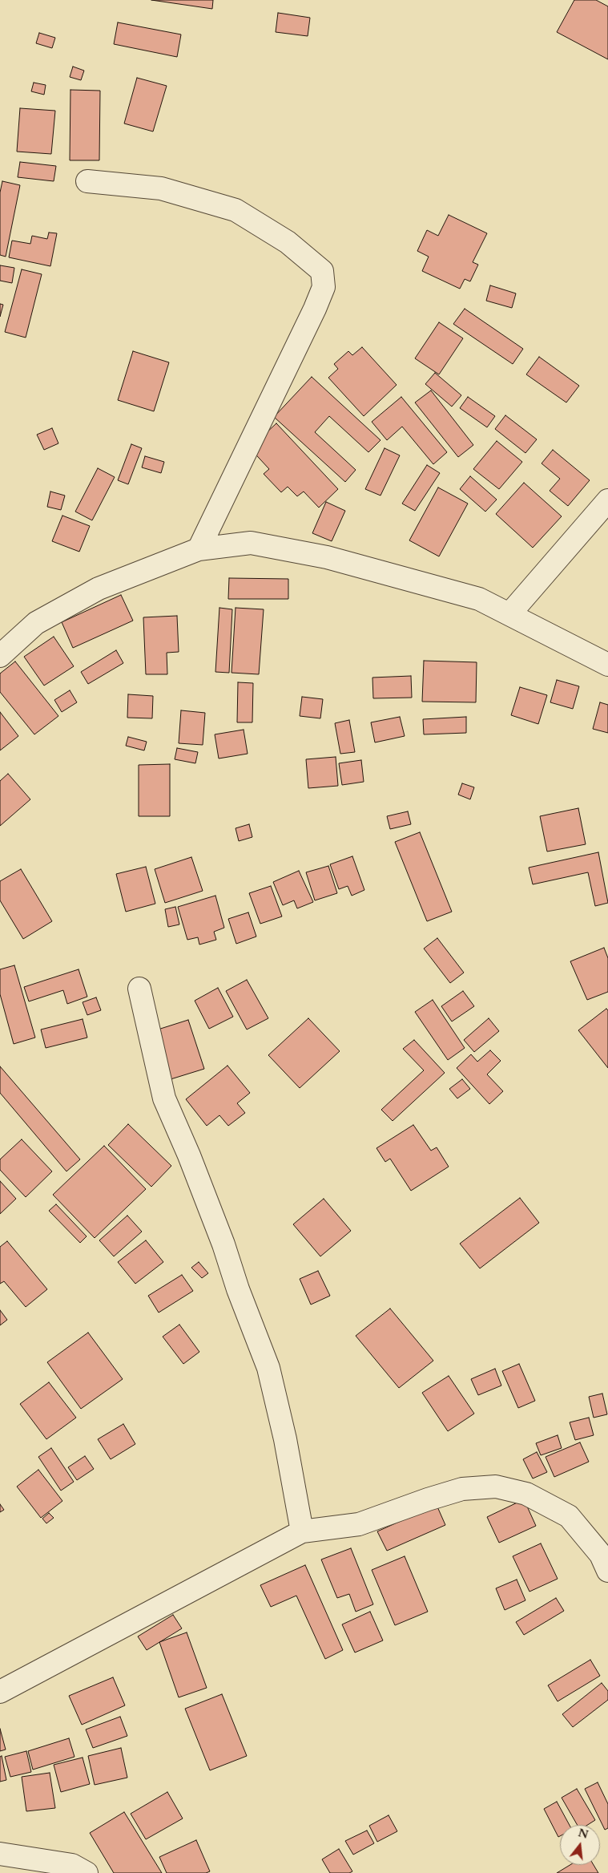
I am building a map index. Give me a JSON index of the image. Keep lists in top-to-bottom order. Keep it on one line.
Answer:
{"north":"top"}
